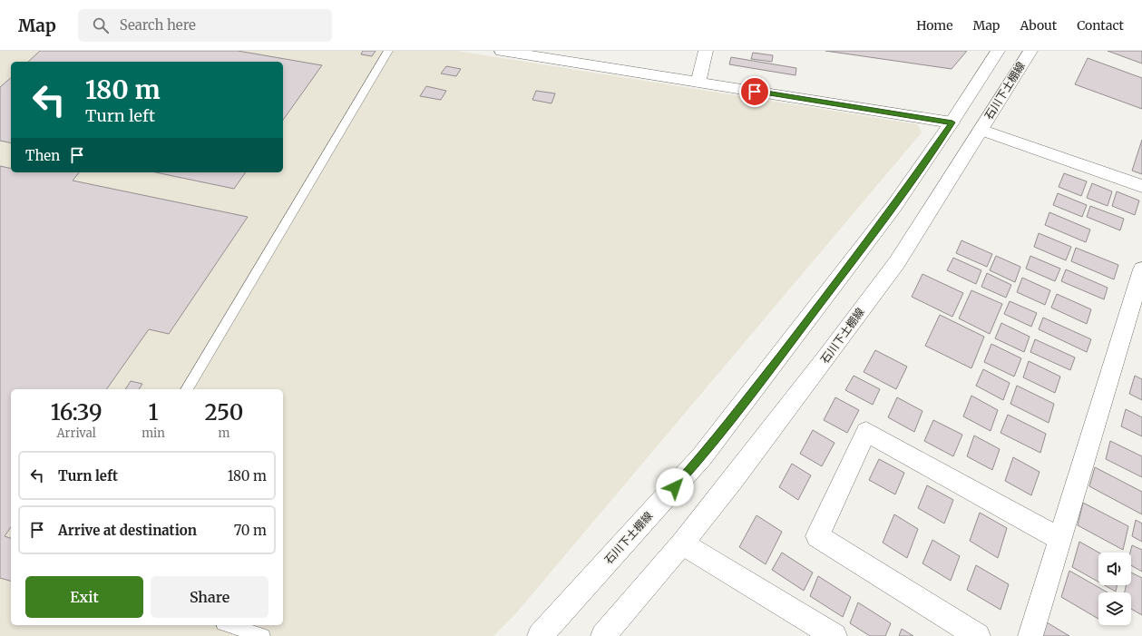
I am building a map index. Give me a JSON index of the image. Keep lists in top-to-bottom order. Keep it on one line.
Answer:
{"streets":{"street":["石川下土棚線"]},"page":{"header":"Map","search":"Search here","nav":["Home","Map","About","Contact"],"turn":["180 m","Turn left"],"then":"Then","eta":["16:39","Arrival","1","min","250","m"],"list":[{"name":"Turn left","value":"180 m"},{"name":"Arrive at destination","value":"70 m"}],"buttons":["Exit","Share"]}}
